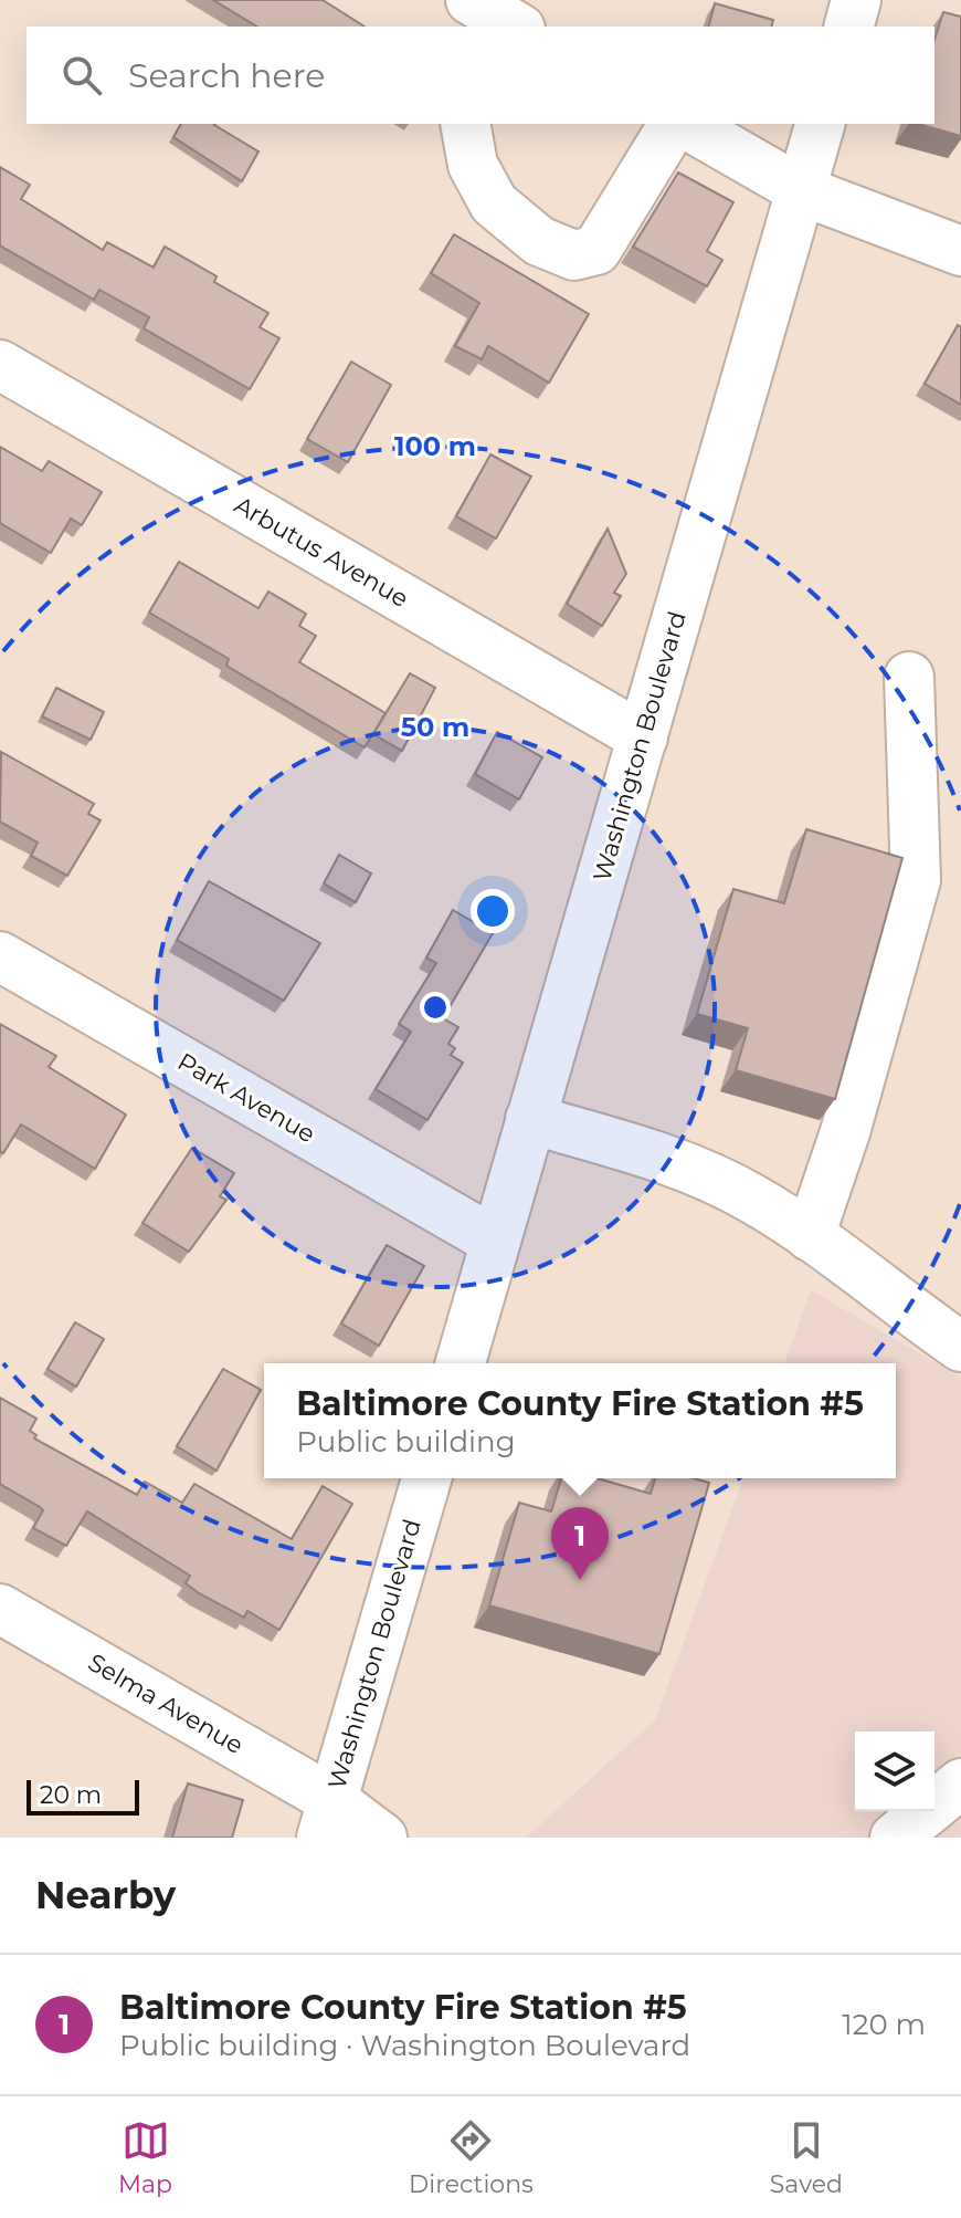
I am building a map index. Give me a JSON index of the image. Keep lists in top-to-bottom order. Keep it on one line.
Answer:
{"streets":{"street":["Arbutus Avenue","Washington Boulevard","Park Avenue","Selma Avenue"]},"crossings":[["Arbutus Avenue","Washington Boulevard"],["Washington Boulevard","Park Avenue"],["Washington Boulevard","Selma Avenue"]],"scale_bar":"20 m","page":{"search":"Search here","popup":["Baltimore County Fire Station #5","Public building"],"pins":"1","scale":"20 m","heading":"Nearby","list":[{"mark":"1","name":"Baltimore County Fire Station #5","note":"Public building · Washington Boulevard","value":"120 m"}],"nav":["Map","Directions","Saved"]},"rings":["100 m","50 m"]}
